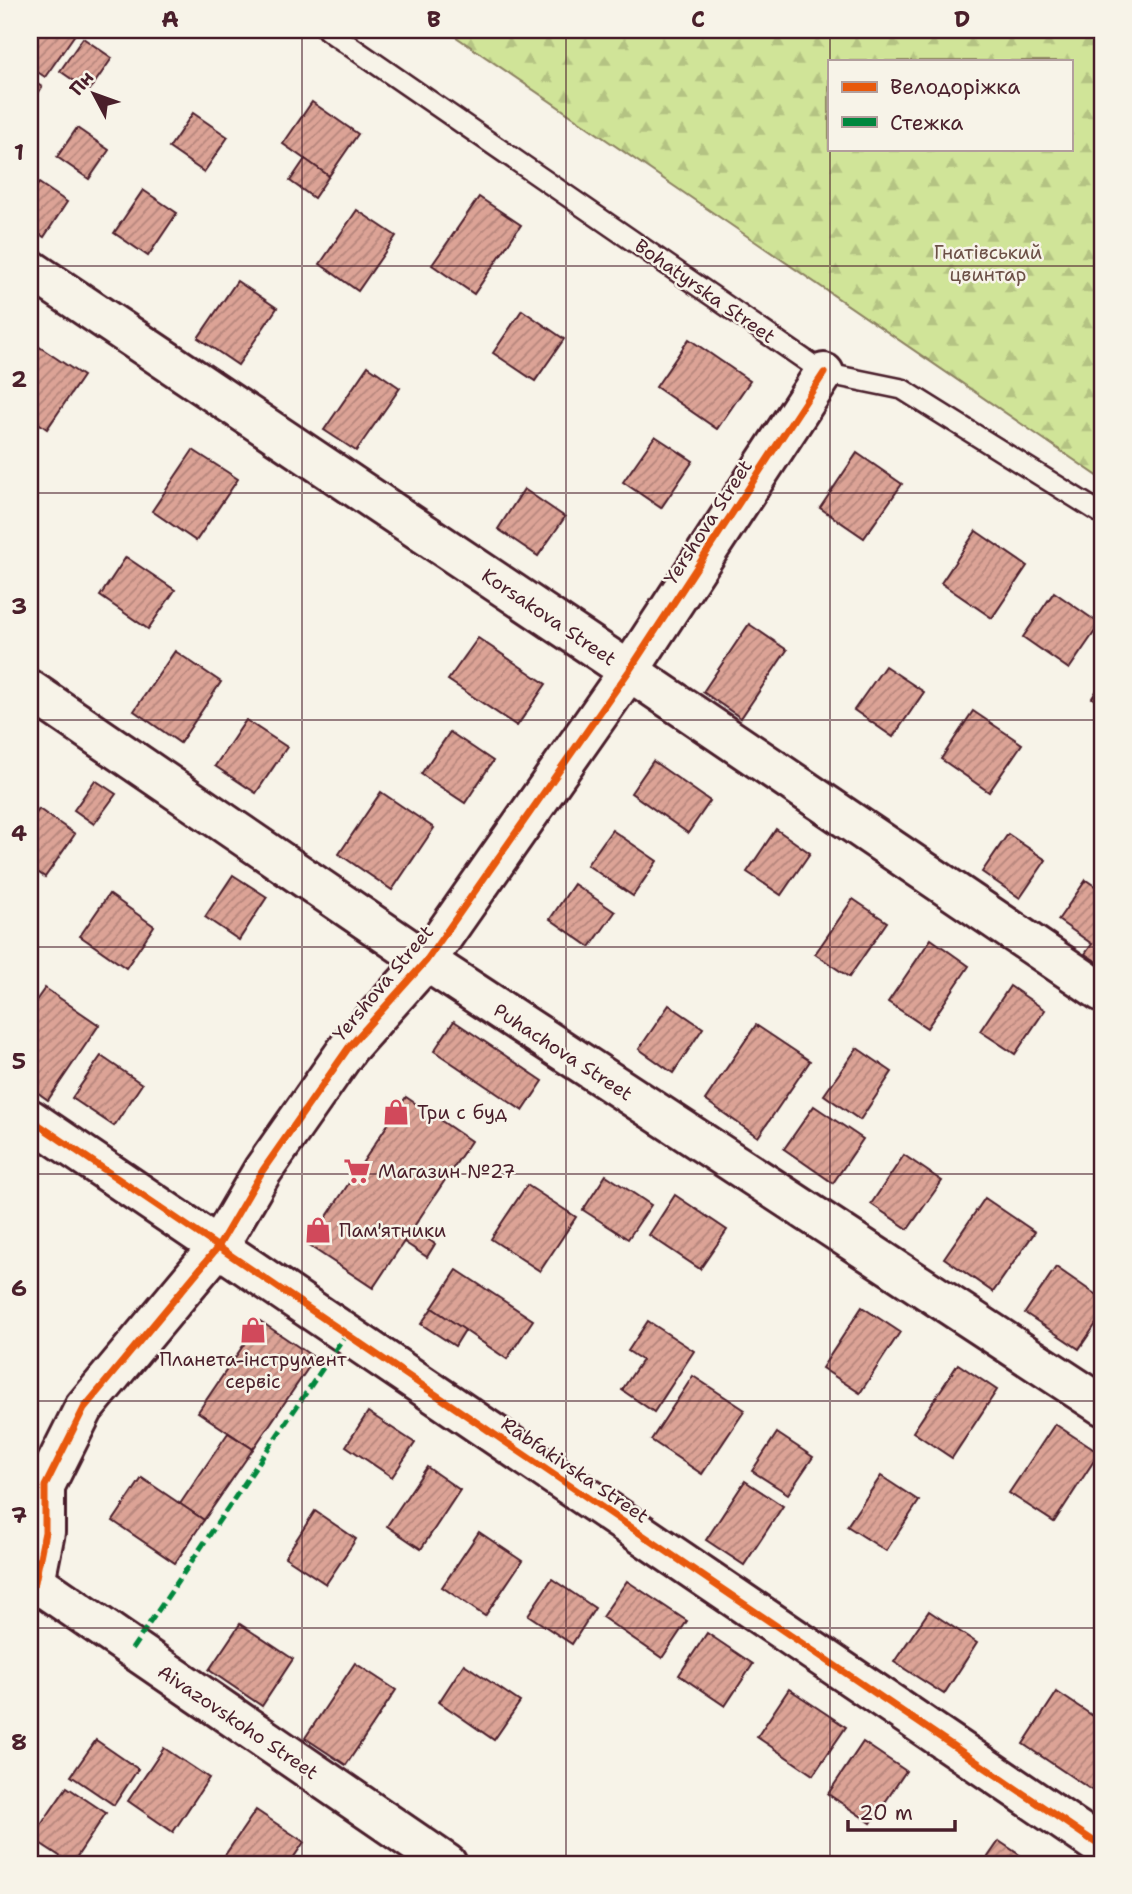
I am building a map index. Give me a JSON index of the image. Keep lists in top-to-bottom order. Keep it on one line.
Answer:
{"streets":{"street":["Yershova Street","Korsakova Street","Puhachova Street","Rabfakivska Street","Aivazovskoho Street"],"lane":["Bohatyrska Street"]},"crossings":[["Bohatyrska Street","Yershova Street"],["Yershova Street","Korsakova Street"],["Yershova Street","Puhachova Street"],["Yershova Street","Rabfakivska Street"],["Yershova Street","Aivazovskoho Street"]],"parks":["Гнатівський цвинтар"],"places":{"shop":["Три с буд","Пам'ятники","Планета-інструмент сервіс"],"supermarket":["Магазин №27"]},"legend":["Велодоріжка","Стежка"],"scale_bar":"20 m","north":"top left","grid":{"columns":["A","B","C","D"],"rows":["1","2","3","4","5","6","7","8"]}}
